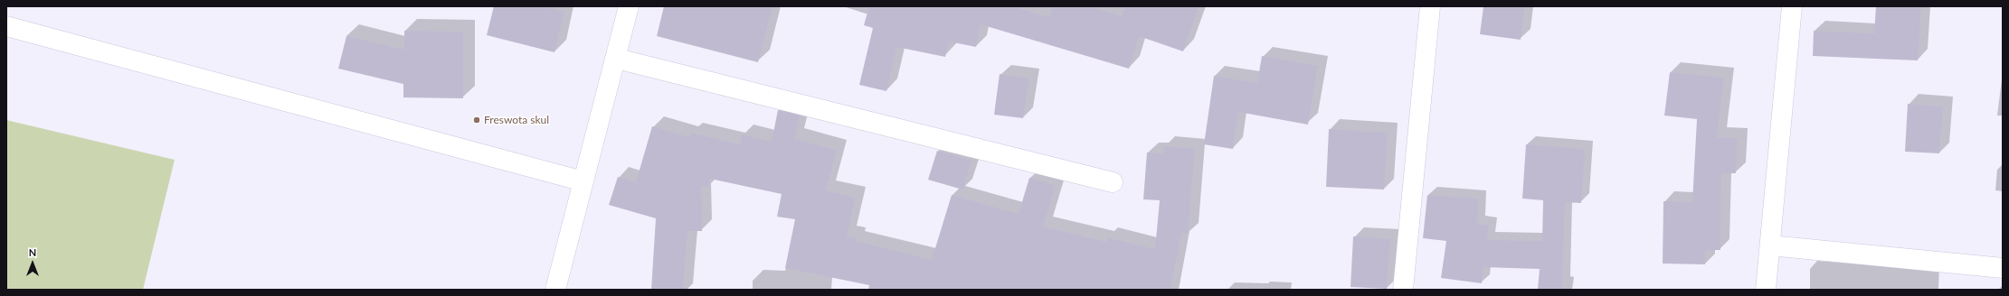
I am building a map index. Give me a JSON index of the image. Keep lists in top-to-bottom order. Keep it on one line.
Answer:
{"places":["Freswota skul"],"north":"top"}
